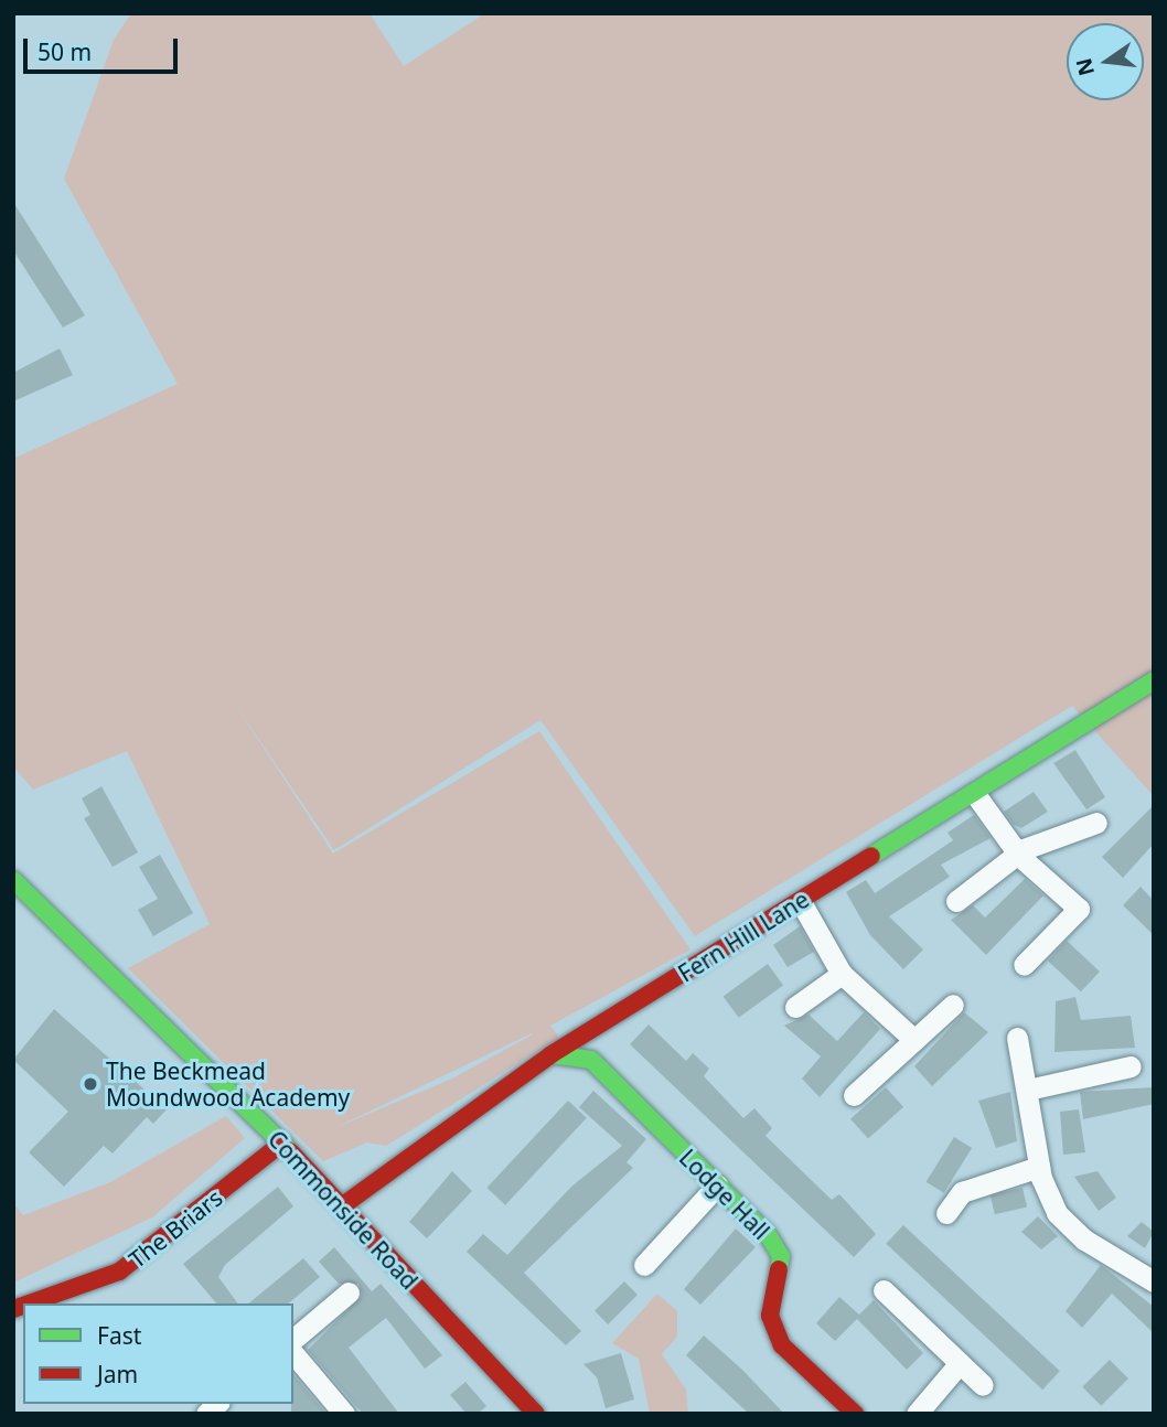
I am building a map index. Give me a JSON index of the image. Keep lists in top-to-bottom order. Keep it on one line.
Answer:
{"streets":{"street":["Fern Hill Lane","Lodge Hall","Commonside Road","The Briars"]},"crossings":[["Fern Hill Lane","Lodge Hall"],["Fern Hill Lane","Commonside Road"],["Commonside Road","The Briars"]],"places":["The Beckmead Moundwood Academy"],"legend":["Fast","Jam"],"scale_bar":"50 m","north":"left"}
